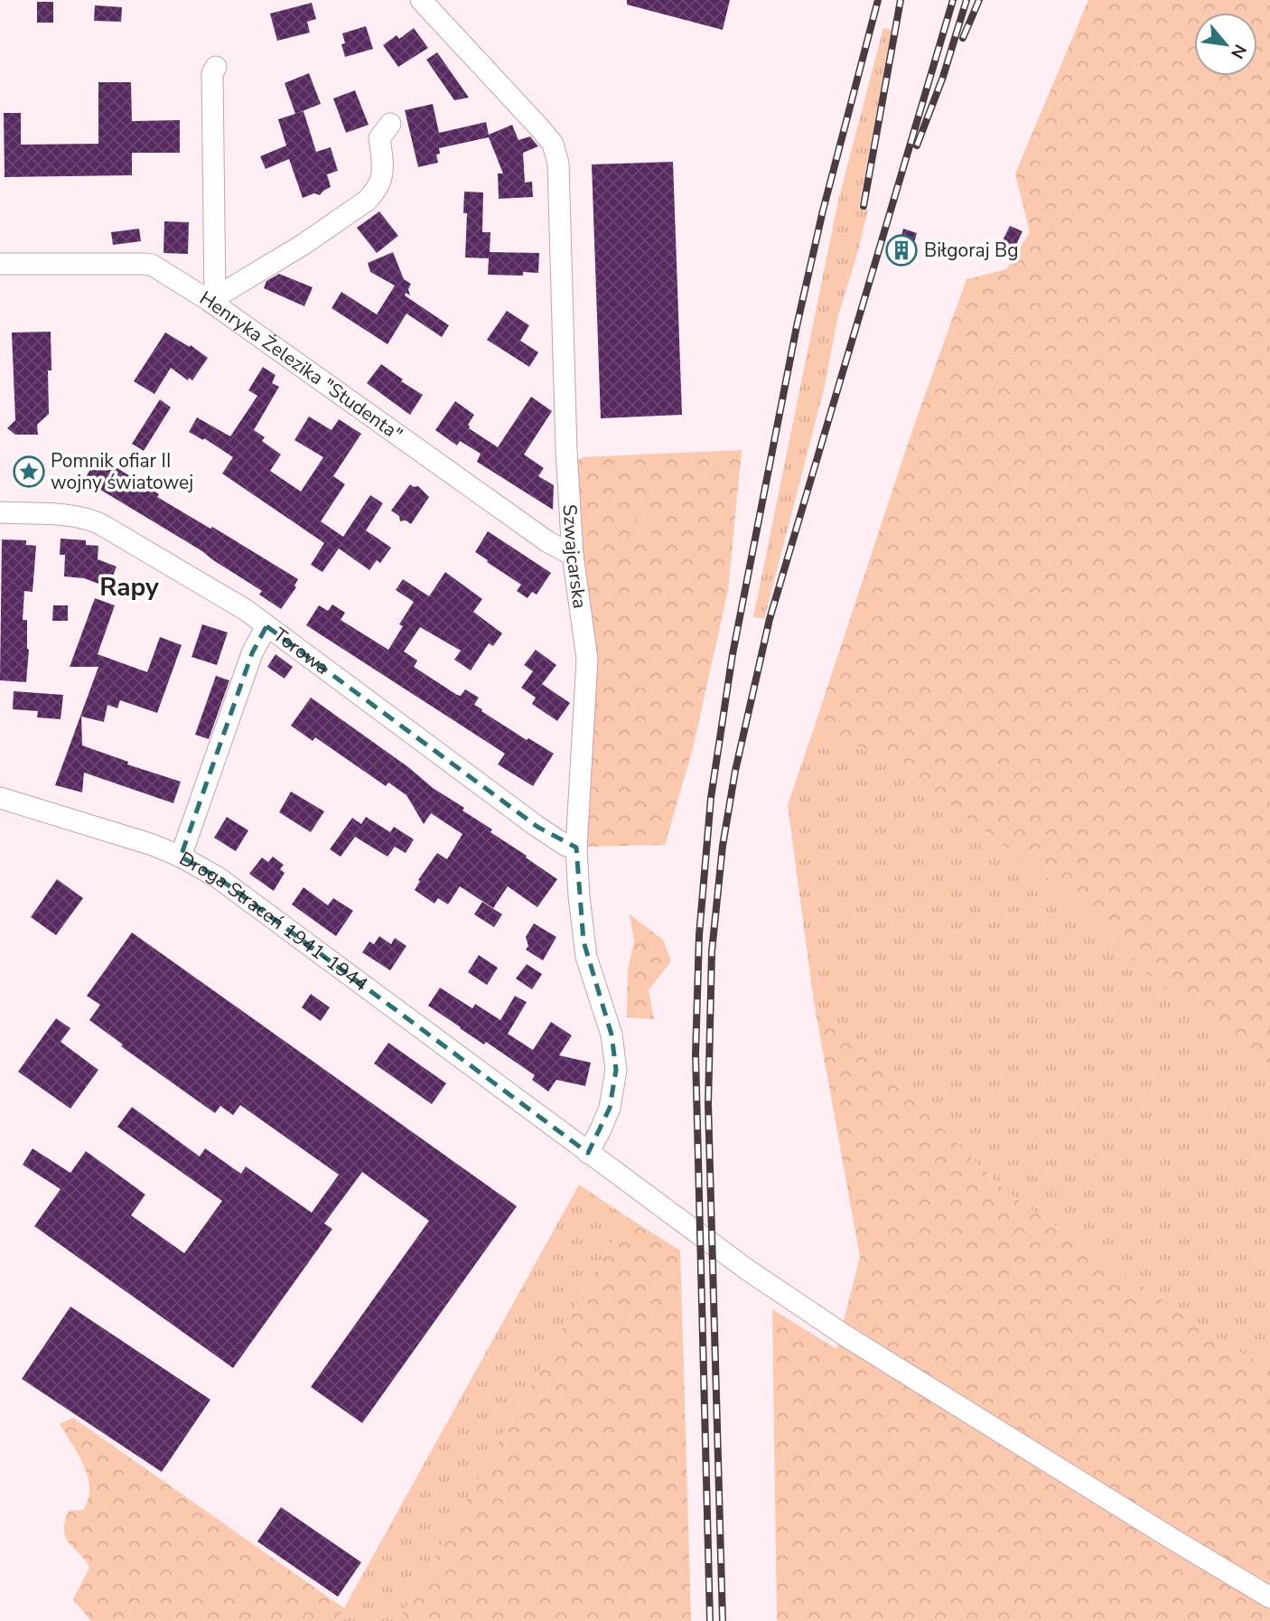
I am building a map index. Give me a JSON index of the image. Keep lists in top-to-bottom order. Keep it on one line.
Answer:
{"streets":{"street":["Henryka Żelezika \"Studenta\"","Szwajcarska","Torowa","Droga Straceń 1941-1944"]},"crossings":[["Henryka Żelezika \"Studenta\"","Szwajcarska"],["Szwajcarska","Torowa"],["Szwajcarska","Droga Straceń 1941-1944"]],"districts":["Rapy"],"places":{"building":["Biłgoraj Bg"],"place":["Pomnik ofiar II wojny światowej"]},"north":"bottom right"}
